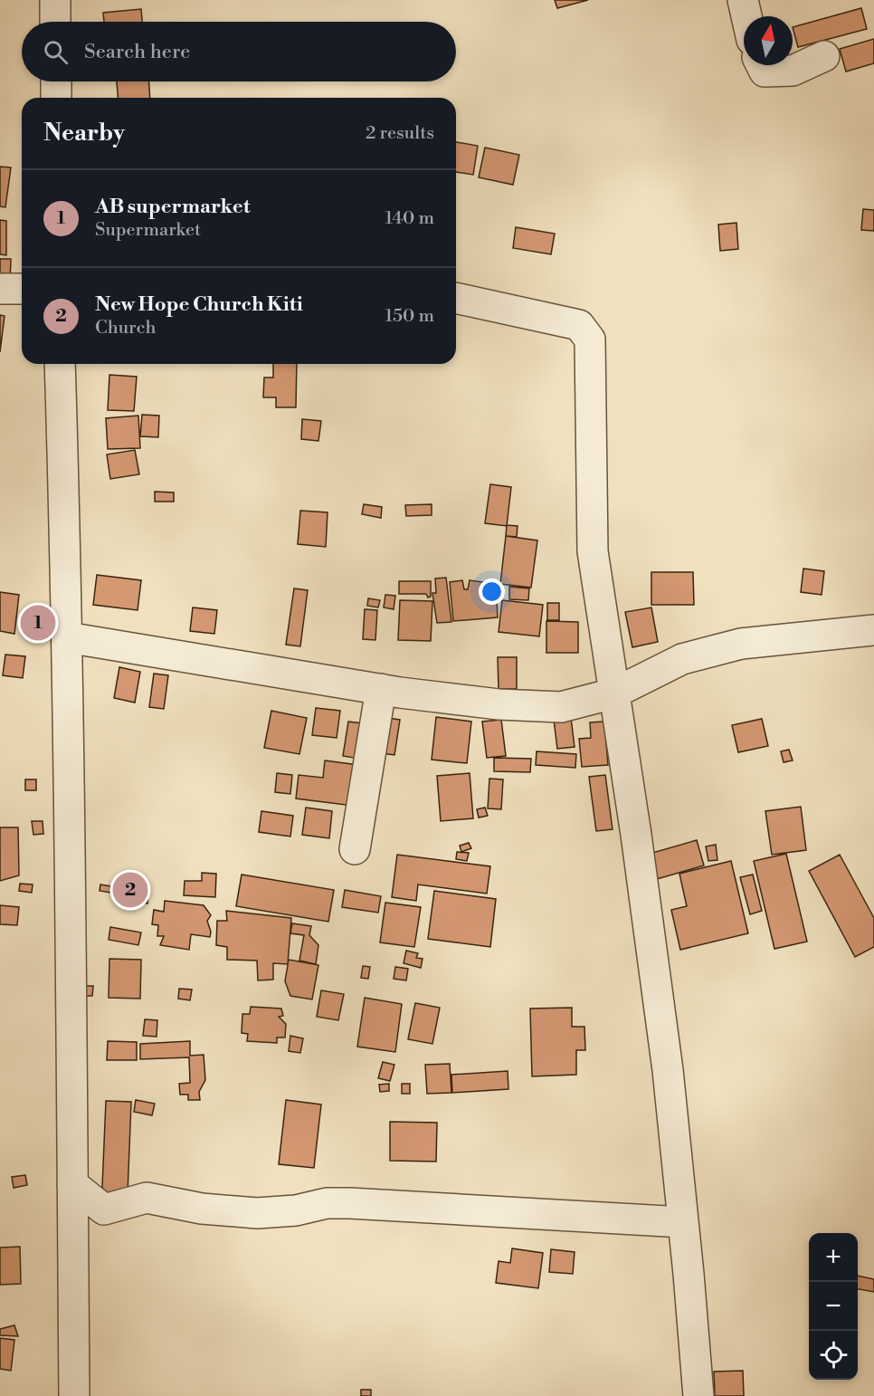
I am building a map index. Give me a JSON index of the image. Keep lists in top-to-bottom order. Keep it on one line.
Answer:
{"north":"top","page":{"search":"Search here","heading":["Nearby","2 results"],"list":[{"mark":"1","name":"AB supermarket","note":"Supermarket","value":"140 m"},{"mark":"2","name":"New Hope Church Kiti","note":"Church","value":"150 m"}],"pins":["1","2"],"map_buttons":["+","−"]}}
